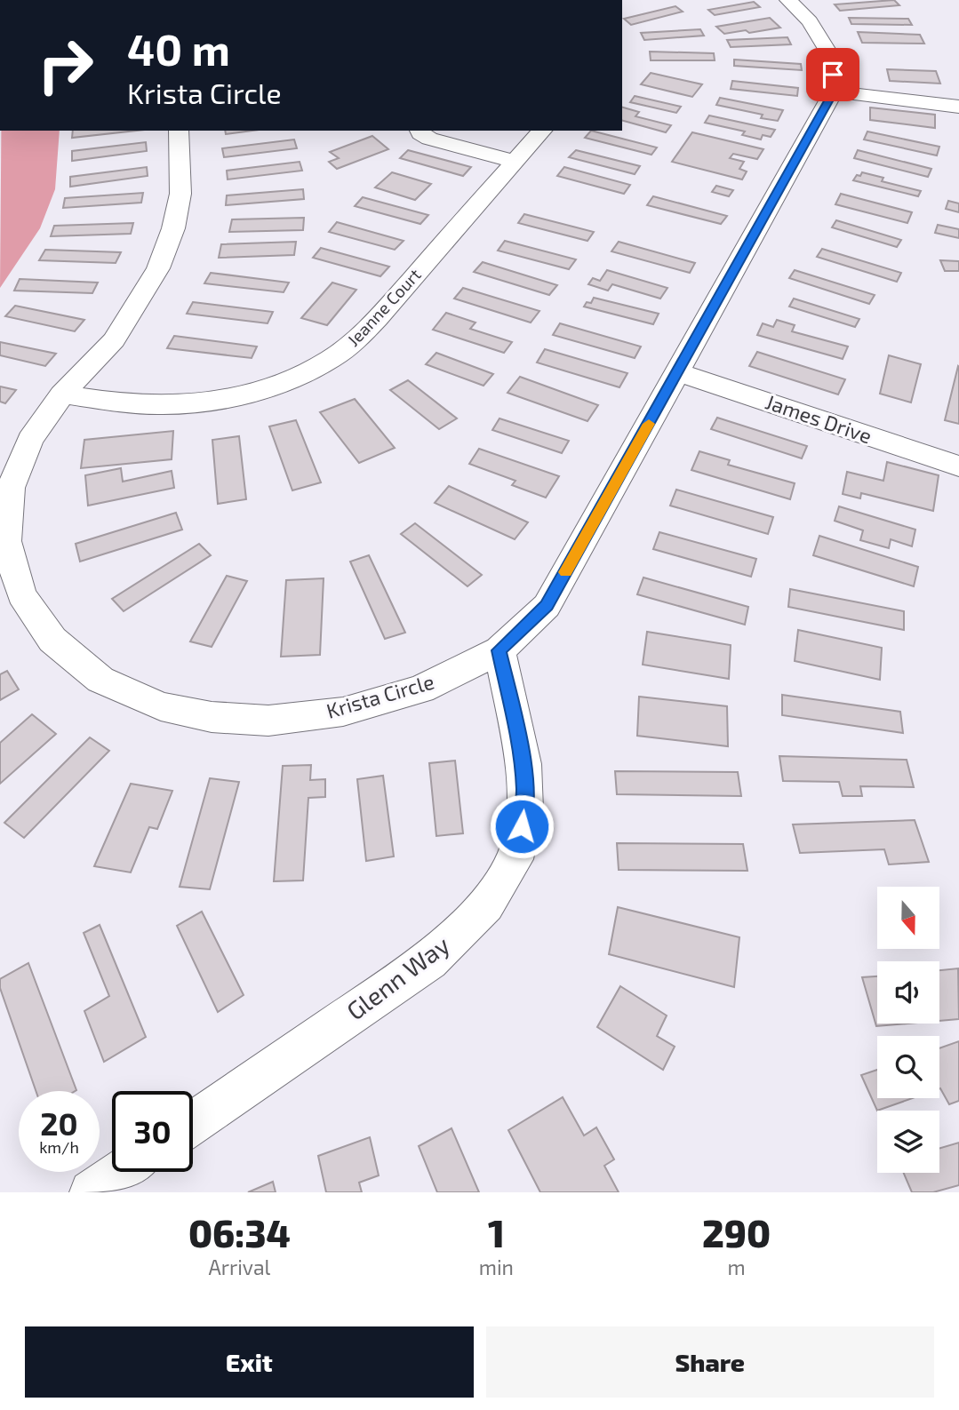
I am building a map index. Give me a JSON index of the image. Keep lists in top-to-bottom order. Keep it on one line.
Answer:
{"streets":{"street":["Jeanne Court","James Drive","Krista Circle","Glenn Way"]},"crossings":[["Jeanne Court","Krista Circle"],["James Drive","Krista Circle"],["Krista Circle","Glenn Way"]],"north":"bottom","page":{"turn":["40 m","Krista Circle"],"speed":"20 km/h","limit":"30","eta":["06:34","Arrival","1","min","290","m"],"buttons":["Exit","Share"]}}
